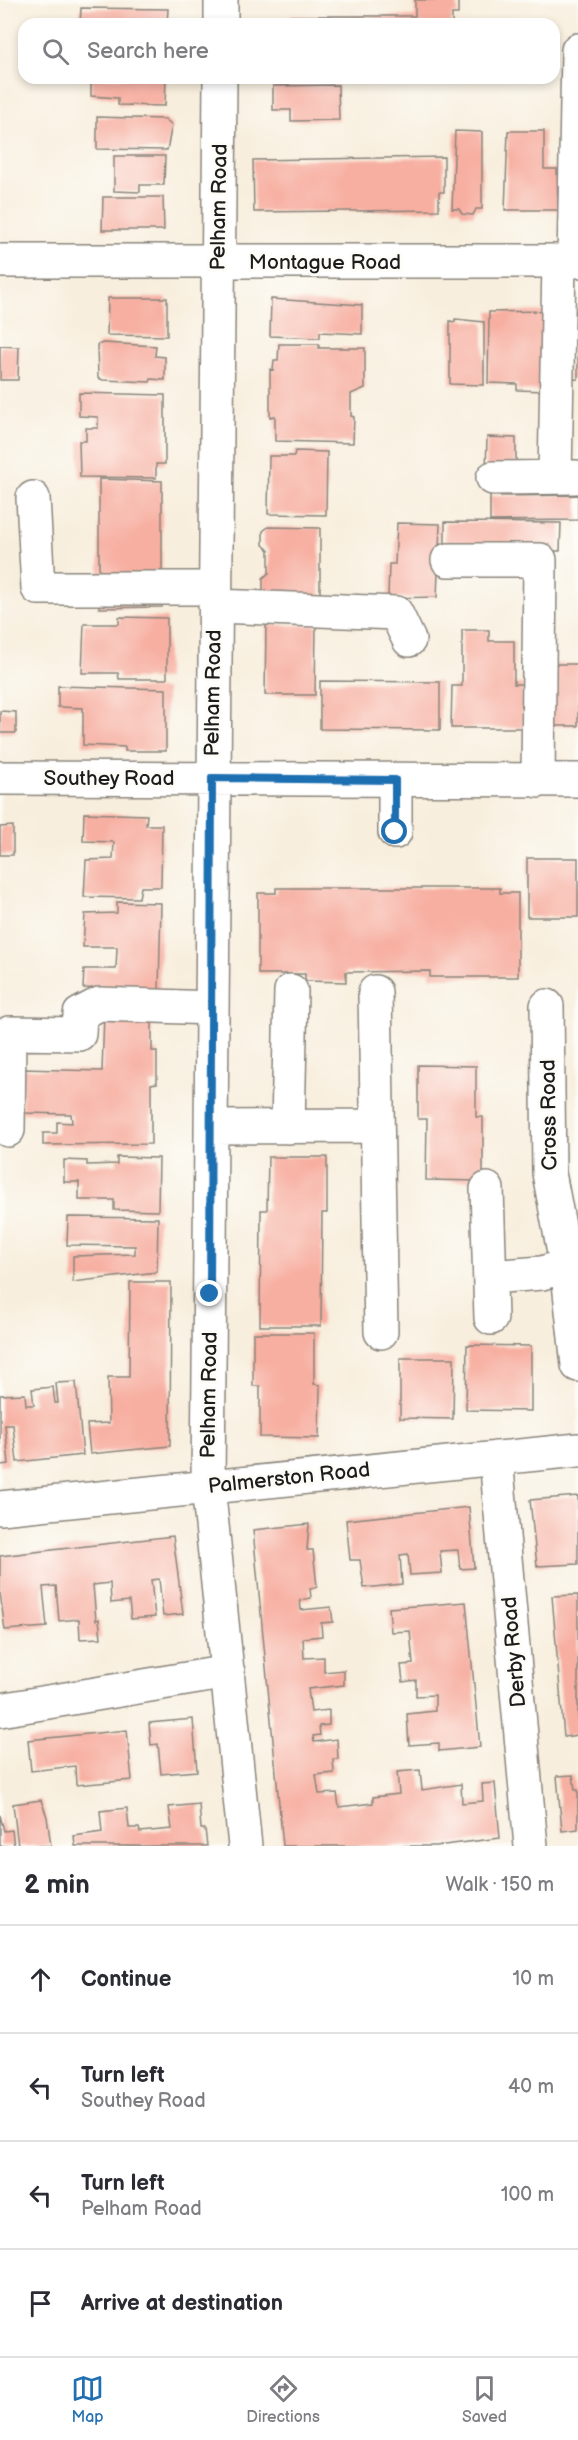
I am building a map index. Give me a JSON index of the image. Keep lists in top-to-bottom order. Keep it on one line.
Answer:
{"streets":{"street":["Pelham Road","Montague Road","Southey Road","Cross Road","Palmerston Road","Derby Road"]},"crossings":[["Pelham Road","Montague Road"],["Pelham Road","Southey Road"],["Pelham Road","Palmerston Road"],["Palmerston Road","Derby Road"]],"page":{"search":"Search here","heading":["2 min","Walk · 150 m"],"list":[["Continue","10 m"],["Turn left","Southey Road","40 m"],["Turn left","Pelham Road","100 m"],"Arrive at destination"],"nav":["Map","Directions","Saved"]}}
